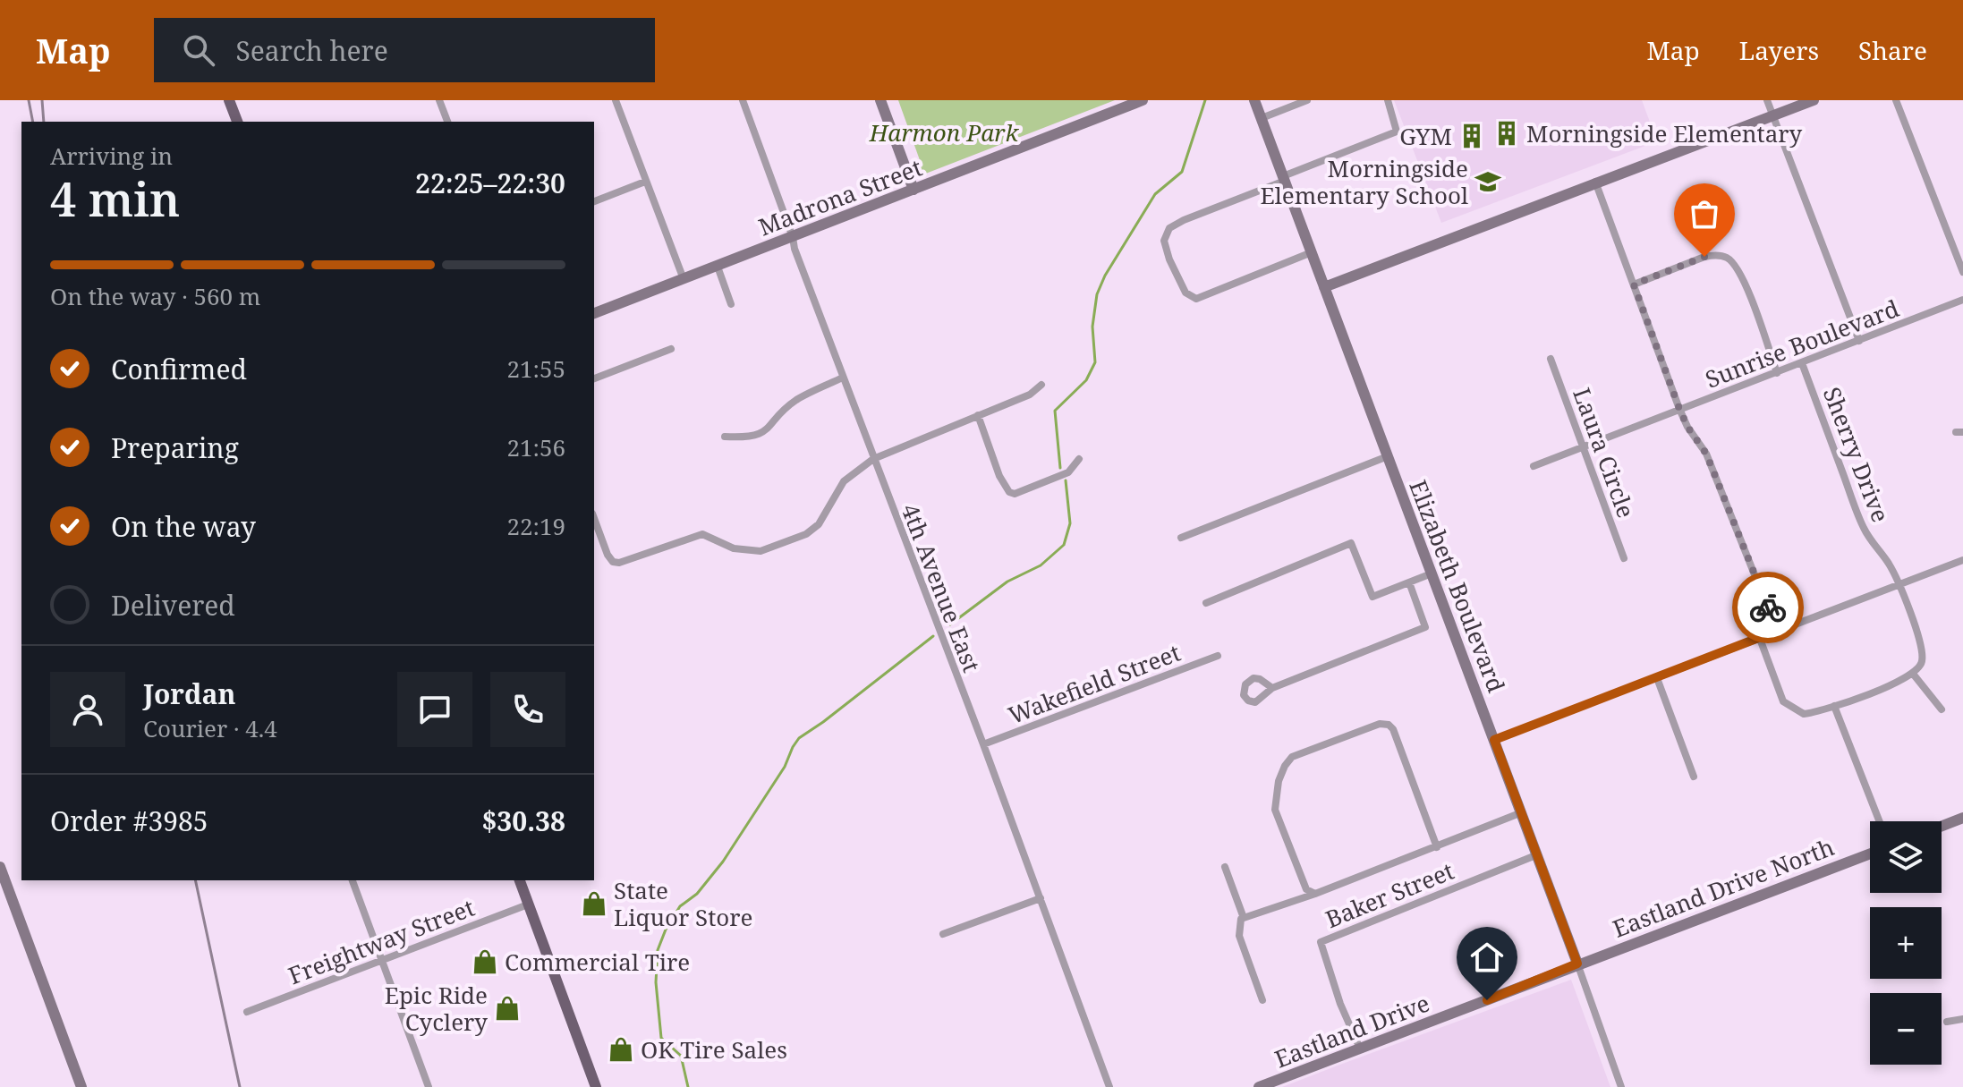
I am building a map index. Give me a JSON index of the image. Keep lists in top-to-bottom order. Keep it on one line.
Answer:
{"streets":{"street":["Madrona Street","Sunrise Boulevard","Laura Circle","Sherry Drive","Elizabeth Boulevard","4th Avenue East","Wakefield Street","Eastland Drive North","Baker Street","Freightway Street","Eastland Drive"]},"crossings":[["Madrona Street","4th Avenue East"],["Sunrise Boulevard","Laura Circle"],["Sunrise Boulevard","Sherry Drive"],["Elizabeth Boulevard","Eastland Drive North"],["Elizabeth Boulevard","Baker Street"],["Elizabeth Boulevard","Eastland Drive"],["4th Avenue East","Wakefield Street"],["Eastland Drive North","Eastland Drive"],["Baker Street","Eastland Drive"]],"parks":["Harmon Park"],"places":{"building":["Morningside Elementary","GYM"],"school or university":["Morningside Elementary School"],"shop":["State Liquor Store","Commercial Tire","Epic Ride Cyclery","OK Tire Sales"]},"page":{"header":"Map","search":"Search here","nav":["Map","Layers","Share"],"heading":["4 min","Arriving in","22:25–22:30"],"panel":["Jordan","Courier · 4.4","Order #3985","$30.38"],"bar":"On the way · 560 m","list":[["Confirmed","21:55"],["Preparing","21:56"],["On the way","22:19"],"Delivered"],"map_buttons":["+","−"]}}
